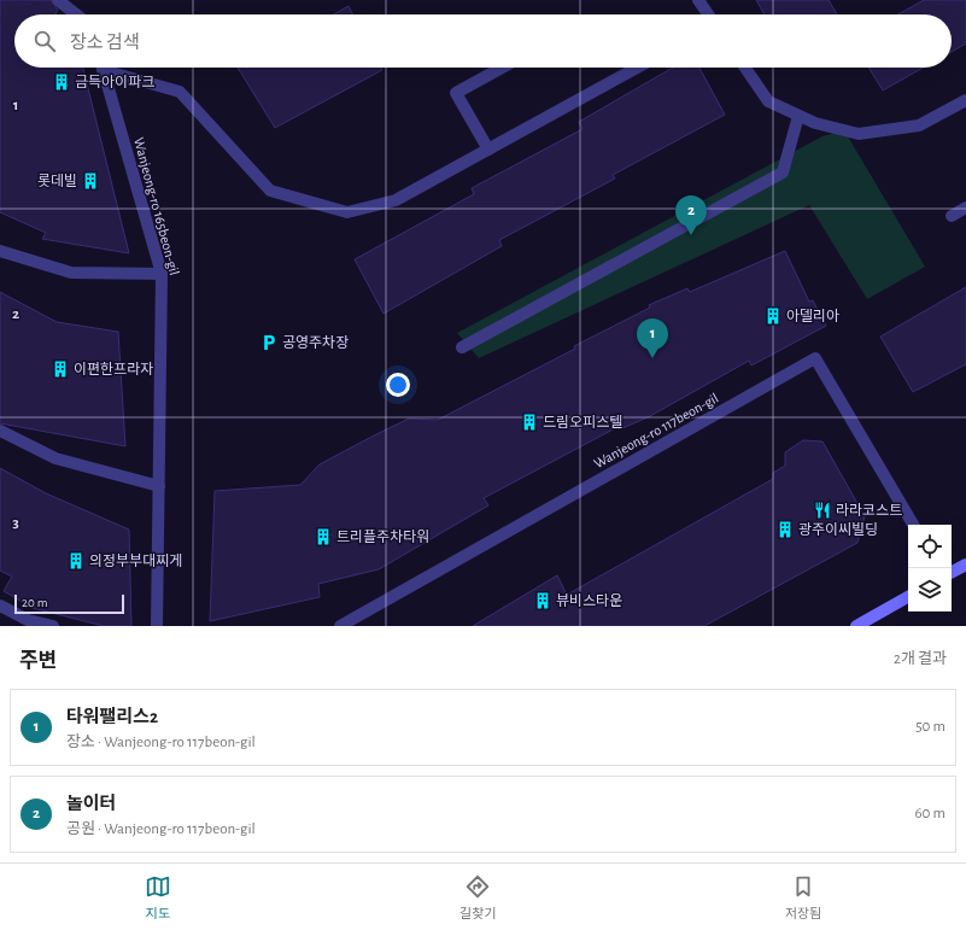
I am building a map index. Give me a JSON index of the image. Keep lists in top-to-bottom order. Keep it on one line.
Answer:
{"streets":{"street":["Wanjeong-ro 165beon-gil","Wanjeong-ro 117beon-gil"]},"places":{"building":["금득아이파크","롯데빌","아델리아","이편한프라자","드림오피스텔","광주이씨빌딩","트리플주차타워","의정부부대찌게","뷰비스타운"],"parking":["공영주차장"],"restaurant":["라라코스트"]},"scale_bar":"20 m","page":{"search":"장소 검색","pins":["2","1"],"scale":"20 m","heading":["주변","2개 결과"],"list":[{"mark":"1","name":"타워팰리스2","note":"장소 · Wanjeong-ro 117beon-gil","value":"50 m"},{"mark":"2","name":"놀이터","note":"공원 · Wanjeong-ro 117beon-gil","value":"60 m"}],"nav":["지도","길찾기","저장됨"]},"grid":{"rows":["1","2","3"]}}
